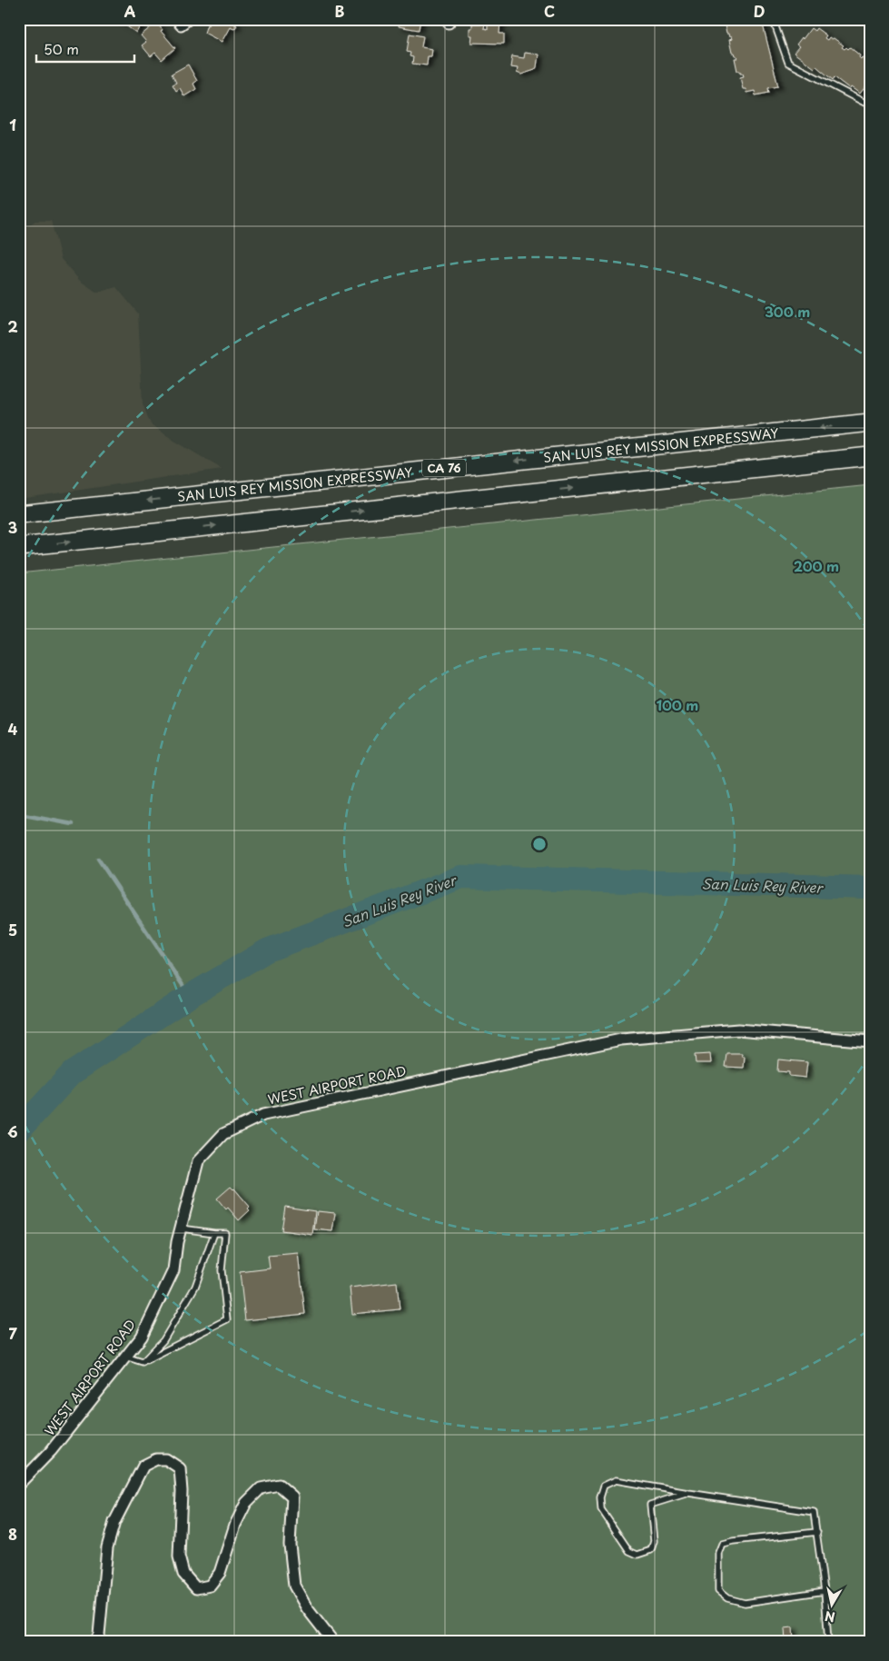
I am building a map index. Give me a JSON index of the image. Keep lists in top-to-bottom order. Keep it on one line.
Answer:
{"streets":{"highway":["SAN LUIS REY MISSION EXPRESSWAY","CA 76"],"street":["WEST AIRPORT ROAD"]},"water":["San Luis Rey River"],"scale_bar":"50 m","north":"bottom","grid":{"columns":["A","B","C","D"],"rows":["1","2","3","4","5","6","7","8"]},"rings":["300 m","200 m","100 m"]}
